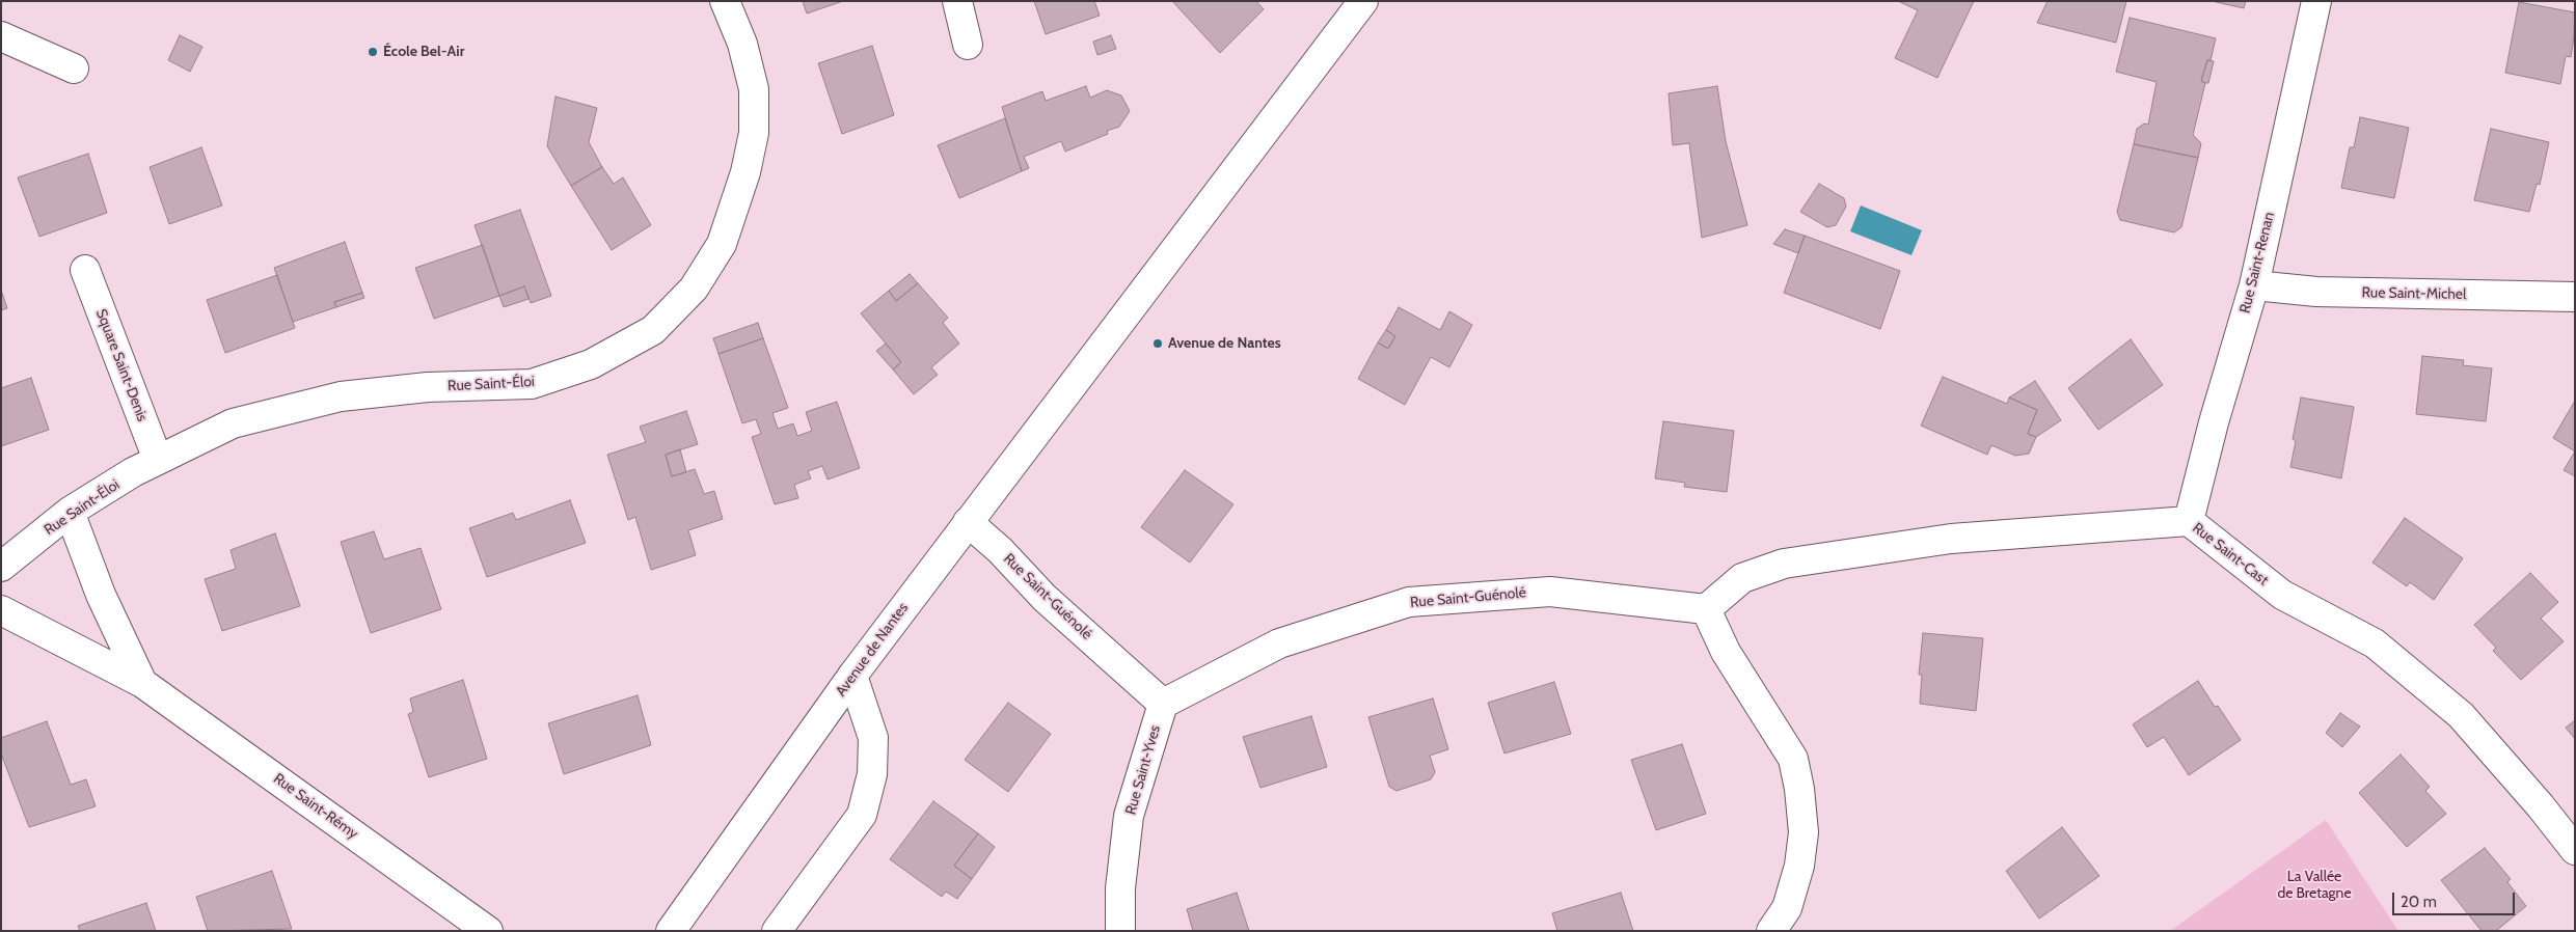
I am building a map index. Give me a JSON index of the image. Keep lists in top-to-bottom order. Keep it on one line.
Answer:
{"streets":{"street":["Rue Saint-Renan","Rue Saint-Michel","Square Saint-Denis","Rue Saint-Éloi","Rue Saint-Cast","Rue Saint-Guénolé","Avenue de Nantes","Rue Saint-Yves","Rue Saint-Rémy"]},"crossings":[["Rue Saint-Renan","Rue Saint-Michel"],["Rue Saint-Renan","Rue Saint-Cast"],["Square Saint-Denis","Rue Saint-Éloi"],["Rue Saint-Éloi","Rue Saint-Rémy"],["Rue Saint-Cast","Rue Saint-Guénolé"],["Rue Saint-Guénolé","Avenue de Nantes"],["Rue Saint-Guénolé","Rue Saint-Yves"]],"parks":["La Vallée de Bretagne"],"places":["École Bel-Air","Avenue de Nantes"],"scale_bar":"20 m"}
